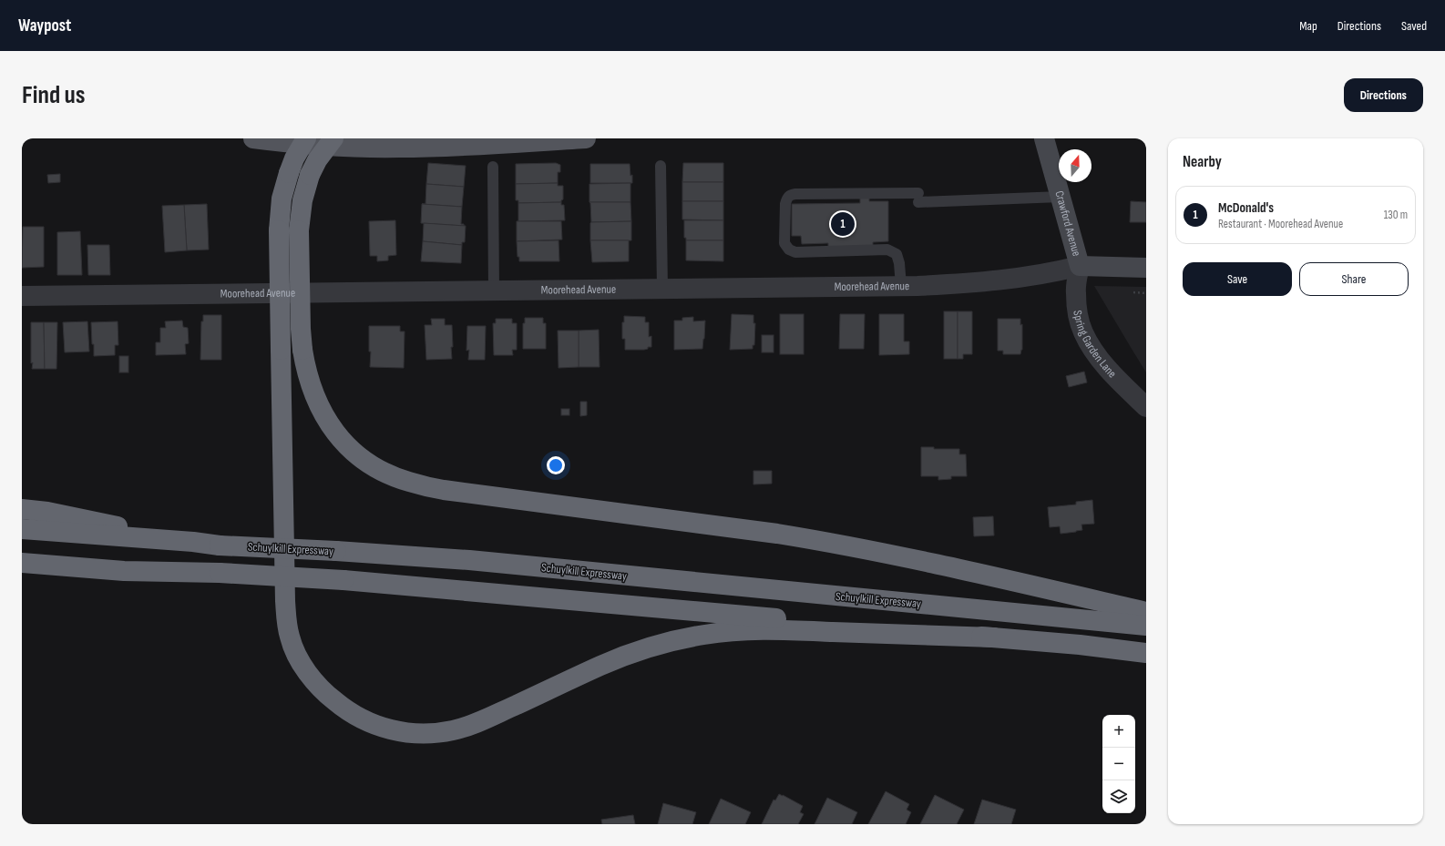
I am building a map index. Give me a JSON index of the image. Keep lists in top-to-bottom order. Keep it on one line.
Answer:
{"streets":{"highway":["Schuylkill Expressway"],"main road":["Crawford Avenue"],"street":["Moorehead Avenue","Spring Garden Lane"]},"crossings":[["Crawford Avenue","Moorehead Avenue"],["Crawford Avenue","Spring Garden Lane"],["Moorehead Avenue","Spring Garden Lane"]],"north":"top","page":{"header":"Waypost","nav":["Map","Directions","Saved"],"buttons":["Directions",["Save","Share"]],"title":"Find us","heading":"Nearby","list":[{"mark":"1","name":"McDonald's","note":"Restaurant · Moorehead Avenue","value":"130 m"}],"pins":"1","map_buttons":["+","−"]}}
